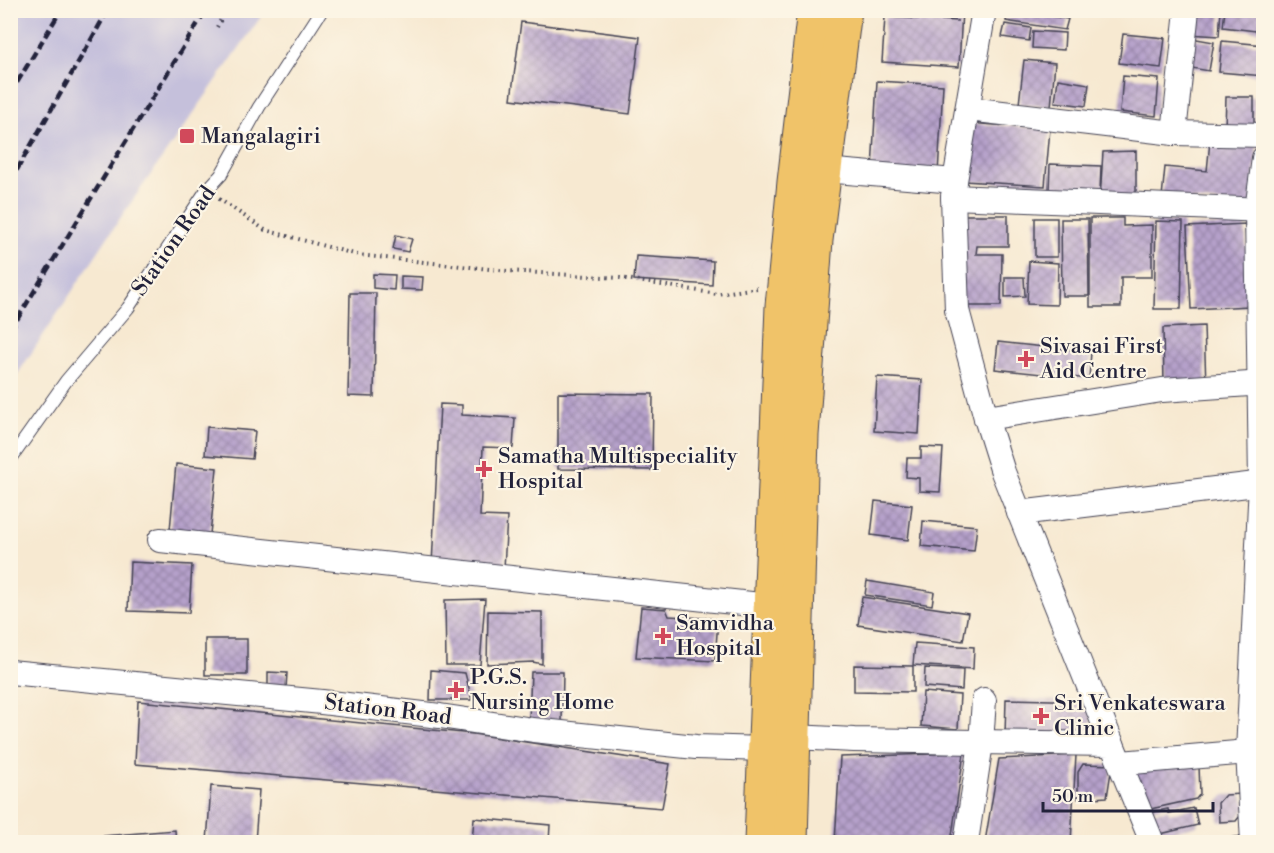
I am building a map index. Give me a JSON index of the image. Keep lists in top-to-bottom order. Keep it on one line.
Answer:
{"streets":{"street":["Station Road"]},"places":{"transit":["Mangalagiri"],"health":["Sivasai First Aid Centre","Samatha Multispeciality Hospital","Samvidha Hospital","P.G.S. Nursing Home","Sri Venkateswara Clinic"]},"scale_bar":"50 m"}
